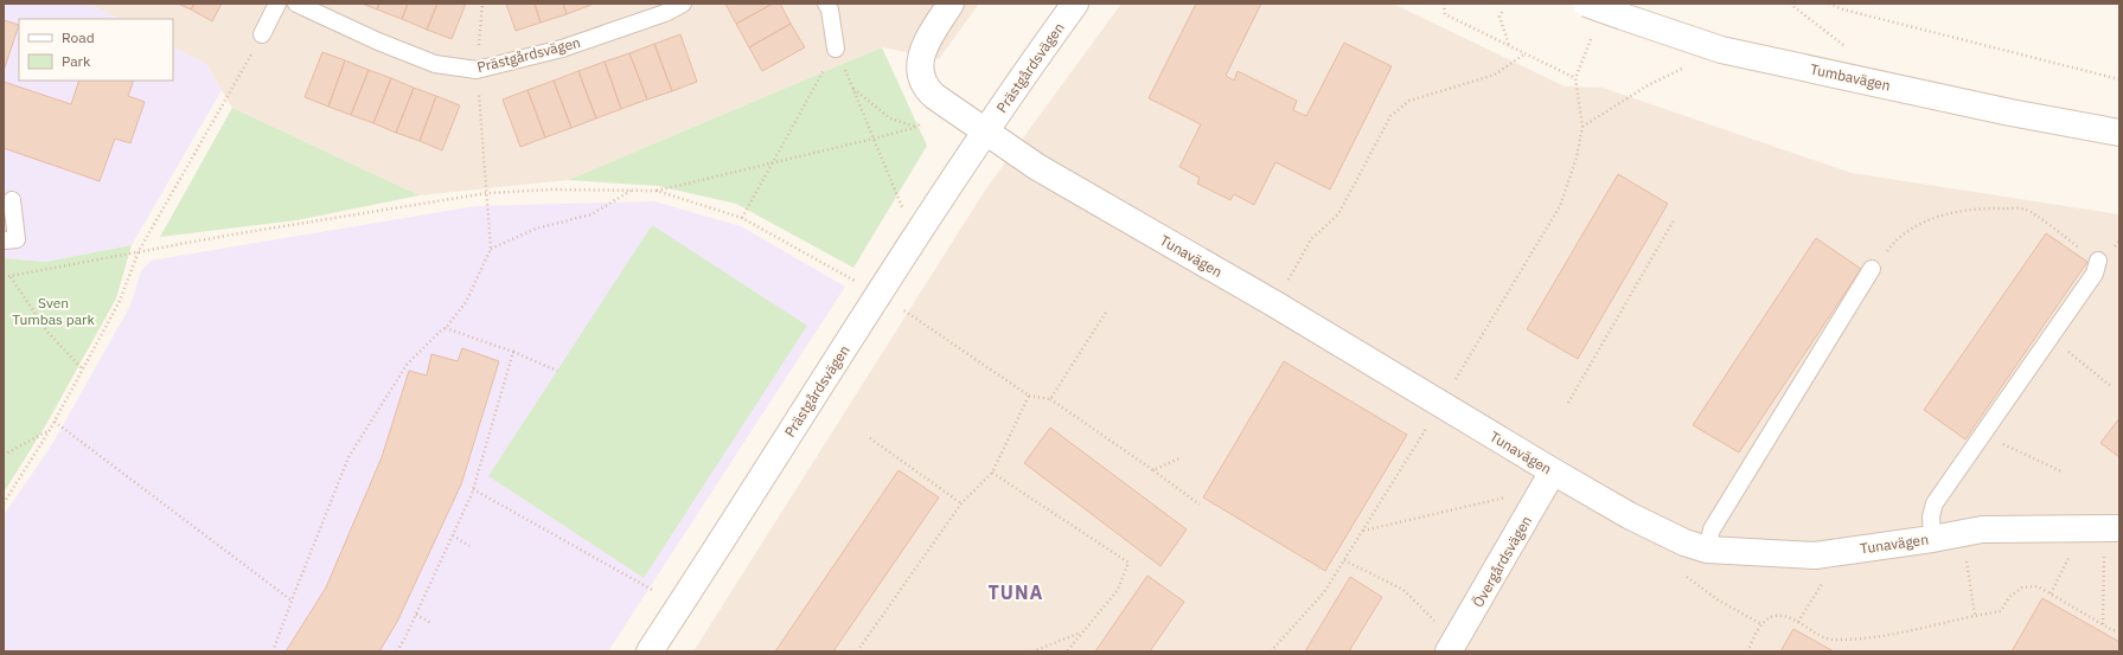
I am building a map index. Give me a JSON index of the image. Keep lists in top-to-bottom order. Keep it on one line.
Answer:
{"streets":{"street":["Prästgårdsvägen","Tumbavägen","Tunavägen","Övergårdsvägen"]},"crossings":[["Prästgårdsvägen","Tunavägen"],["Tunavägen","Övergårdsvägen"]],"districts":["TUNA"],"parks":["Sven Tumbas park"],"legend":["Road","Park"]}
